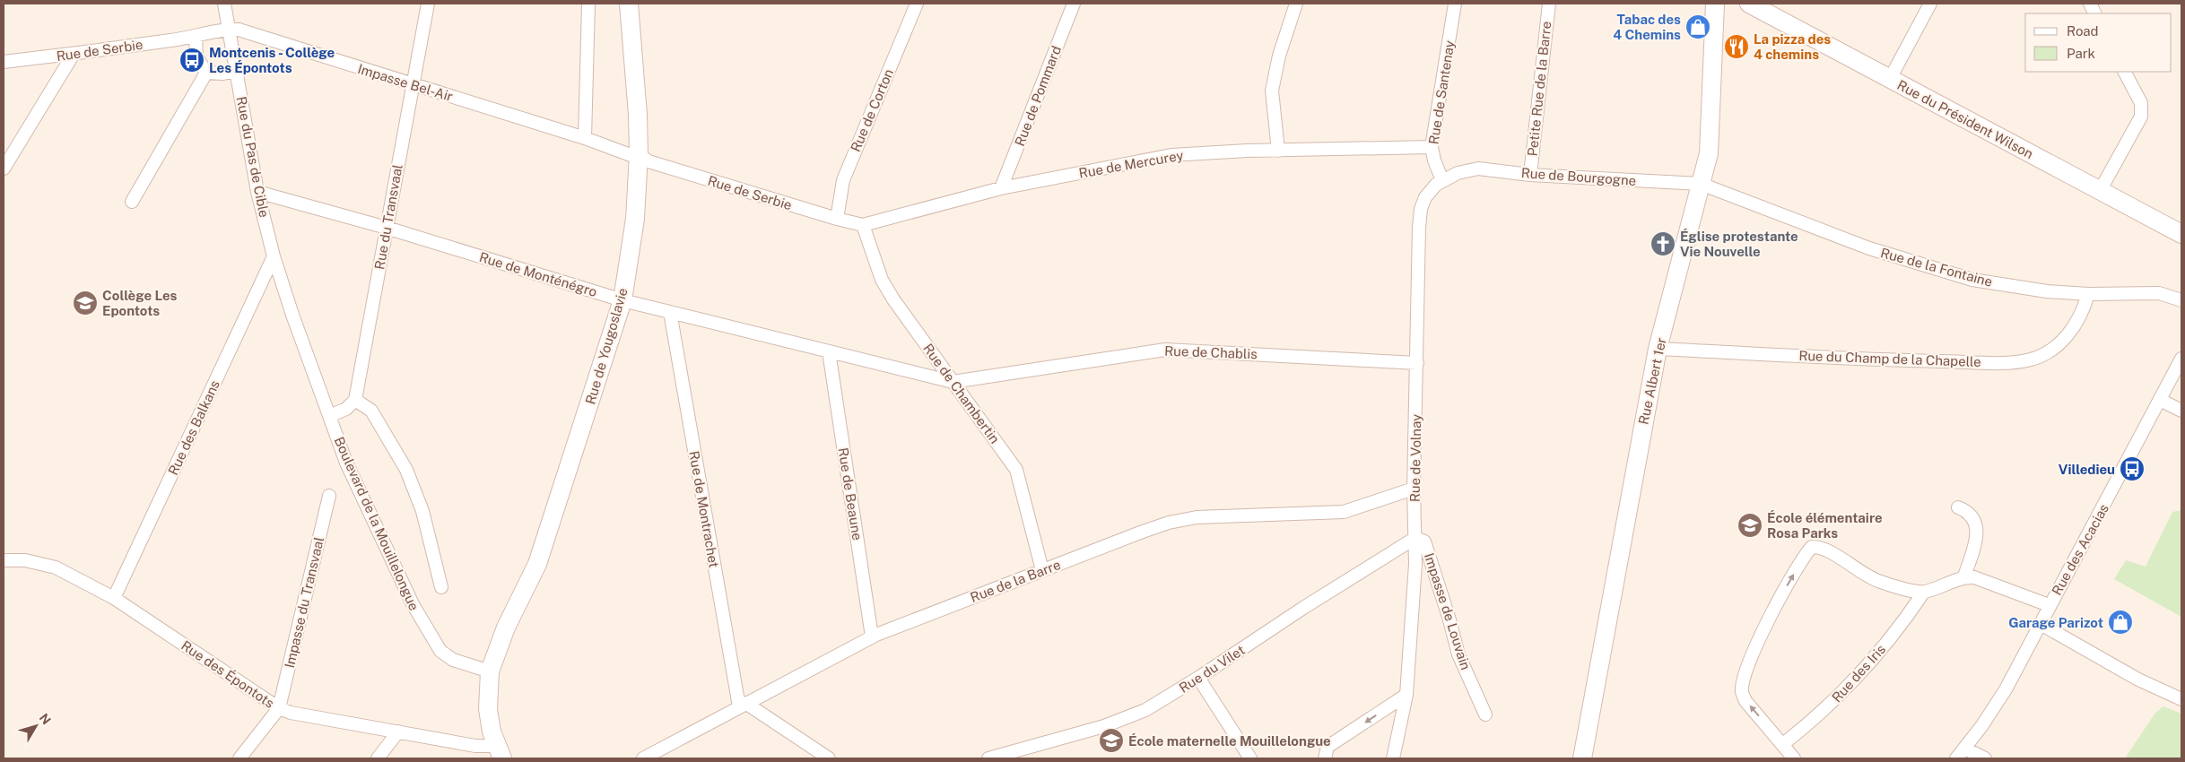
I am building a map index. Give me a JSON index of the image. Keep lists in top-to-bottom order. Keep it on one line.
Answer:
{"streets":{"main road":["Rue du Président Wilson","Rue de Yougoslavie","Rue Albert 1er"],"street":["Rue de Serbie","Impasse Bel-Air","Petite Rue de la Barre","Rue de Santenay","Rue de Pommard","Rue de Corton","Rue du Pas de Cible","Rue de Mercurey","Rue de Bourgogne","Rue du Transvaal","Rue de la Fontaine","Rue de Monténégro","Rue de Chablis","Rue du Champ de la Chapelle","Rue de Chambertin","Rue des Balkans","Rue de Volnay","Rue de Beaune","Rue de Montrachet","Boulevard de la Mouillelongue","Rue des Acacias","Rue de la Barre","Impasse du Transvaal","Impasse de Louvain","Rue du Vilet","Rue des Iris","Rue des Épontots"]},"crossings":[["Rue de Serbie","Impasse Bel-Air"],["Rue de Serbie","Rue de Corton"],["Rue de Serbie","Rue de Mercurey"],["Rue de Serbie","Rue de Yougoslavie"],["Rue de Serbie","Rue de Chambertin"],["Impasse Bel-Air","Rue du Pas de Cible"],["Impasse Bel-Air","Rue du Transvaal"],["Impasse Bel-Air","Rue de Yougoslavie"],["Petite Rue de la Barre","Rue de Bourgogne"],["Rue de Santenay","Rue de Mercurey"],["Rue de Santenay","Rue de Volnay"],["Rue de Pommard","Rue de Mercurey"],["Rue du Pas de Cible","Rue de Monténégro"],["Rue du Pas de Cible","Rue des Balkans"],["Rue du Pas de Cible","Boulevard de la Mouillelongue"],["Rue de Mercurey","Rue de Chambertin"],["Rue de Bourgogne","Rue de la Fontaine"],["Rue de Bourgogne","Rue Albert 1er"],["Rue de Bourgogne","Rue de Volnay"],["Rue du Transvaal","Rue de Monténégro"],["Rue de la Fontaine","Rue du Champ de la Chapelle"],["Rue de la Fontaine","Rue Albert 1er"],["Rue de Monténégro","Rue de Yougoslavie"],["Rue de Monténégro","Rue de Chablis"],["Rue de Monténégro","Rue de Chambertin"],["Rue de Monténégro","Rue de Beaune"],["Rue de Monténégro","Rue de Montrachet"],["Rue de Yougoslavie","Boulevard de la Mouillelongue"],["Rue de Chablis","Rue de Chambertin"],["Rue de Chablis","Rue de Volnay"],["Rue du Champ de la Chapelle","Rue Albert 1er"],["Rue de Chambertin","Rue de la Barre"],["Rue des Balkans","Boulevard de la Mouillelongue"],["Rue des Balkans","Rue des Épontots"],["Rue de Volnay","Rue de la Barre"],["Rue de Volnay","Impasse de Louvain"],["Rue de Volnay","Rue du Vilet"],["Rue de Beaune","Rue de la Barre"],["Rue de Montrachet","Rue de la Barre"],["Impasse du Transvaal","Rue des Épontots"],["Impasse de Louvain","Rue du Vilet"]],"places":{"shop":["Tabac des 4 Chemins","Garage Parizot"],"restaurant":["La pizza des 4 chemins"],"bus stop":["Montcenis - Collège Les Épontots","Villedieu"],"church":["Église protestante Vie Nouvelle"],"school or university":["Collège Les Epontots","École élémentaire Rosa Parks","École maternelle Mouillelongue"]},"legend":["Road","Park"],"north":"top right"}
